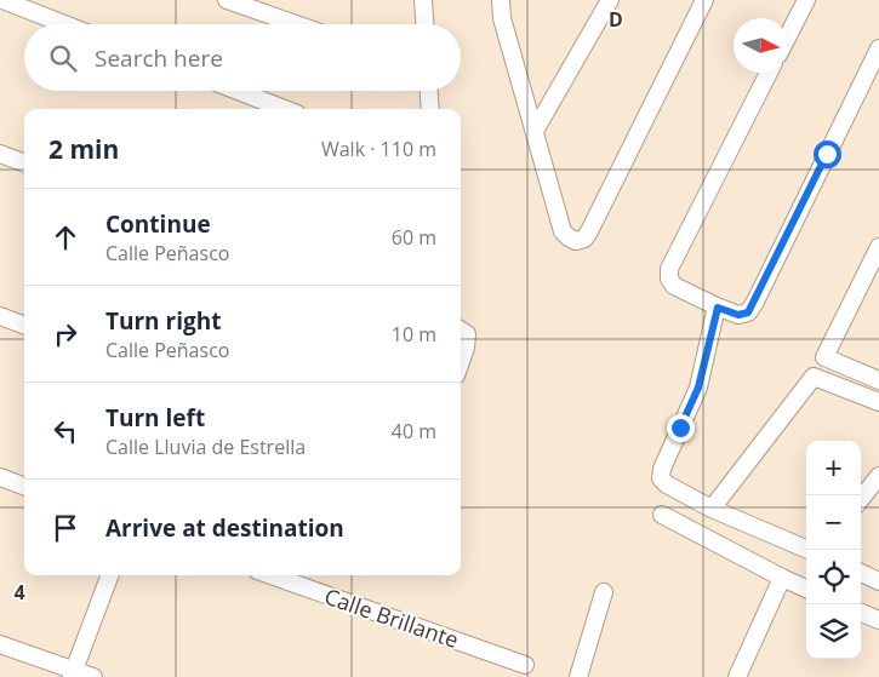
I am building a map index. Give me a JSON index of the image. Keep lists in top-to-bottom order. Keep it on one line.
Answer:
{"streets":{"street":["Calle Brillante"]},"north":"right","page":{"search":"Search here","heading":["2 min","Walk · 110 m"],"list":[["Continue","Calle Peñasco","60 m"],["Turn right","Calle Peñasco","10 m"],["Turn left","Calle Lluvia de Estrella","40 m"],"Arrive at destination"],"map_buttons":["+","−"]},"grid":{"columns":["D"],"rows":["4"]}}
